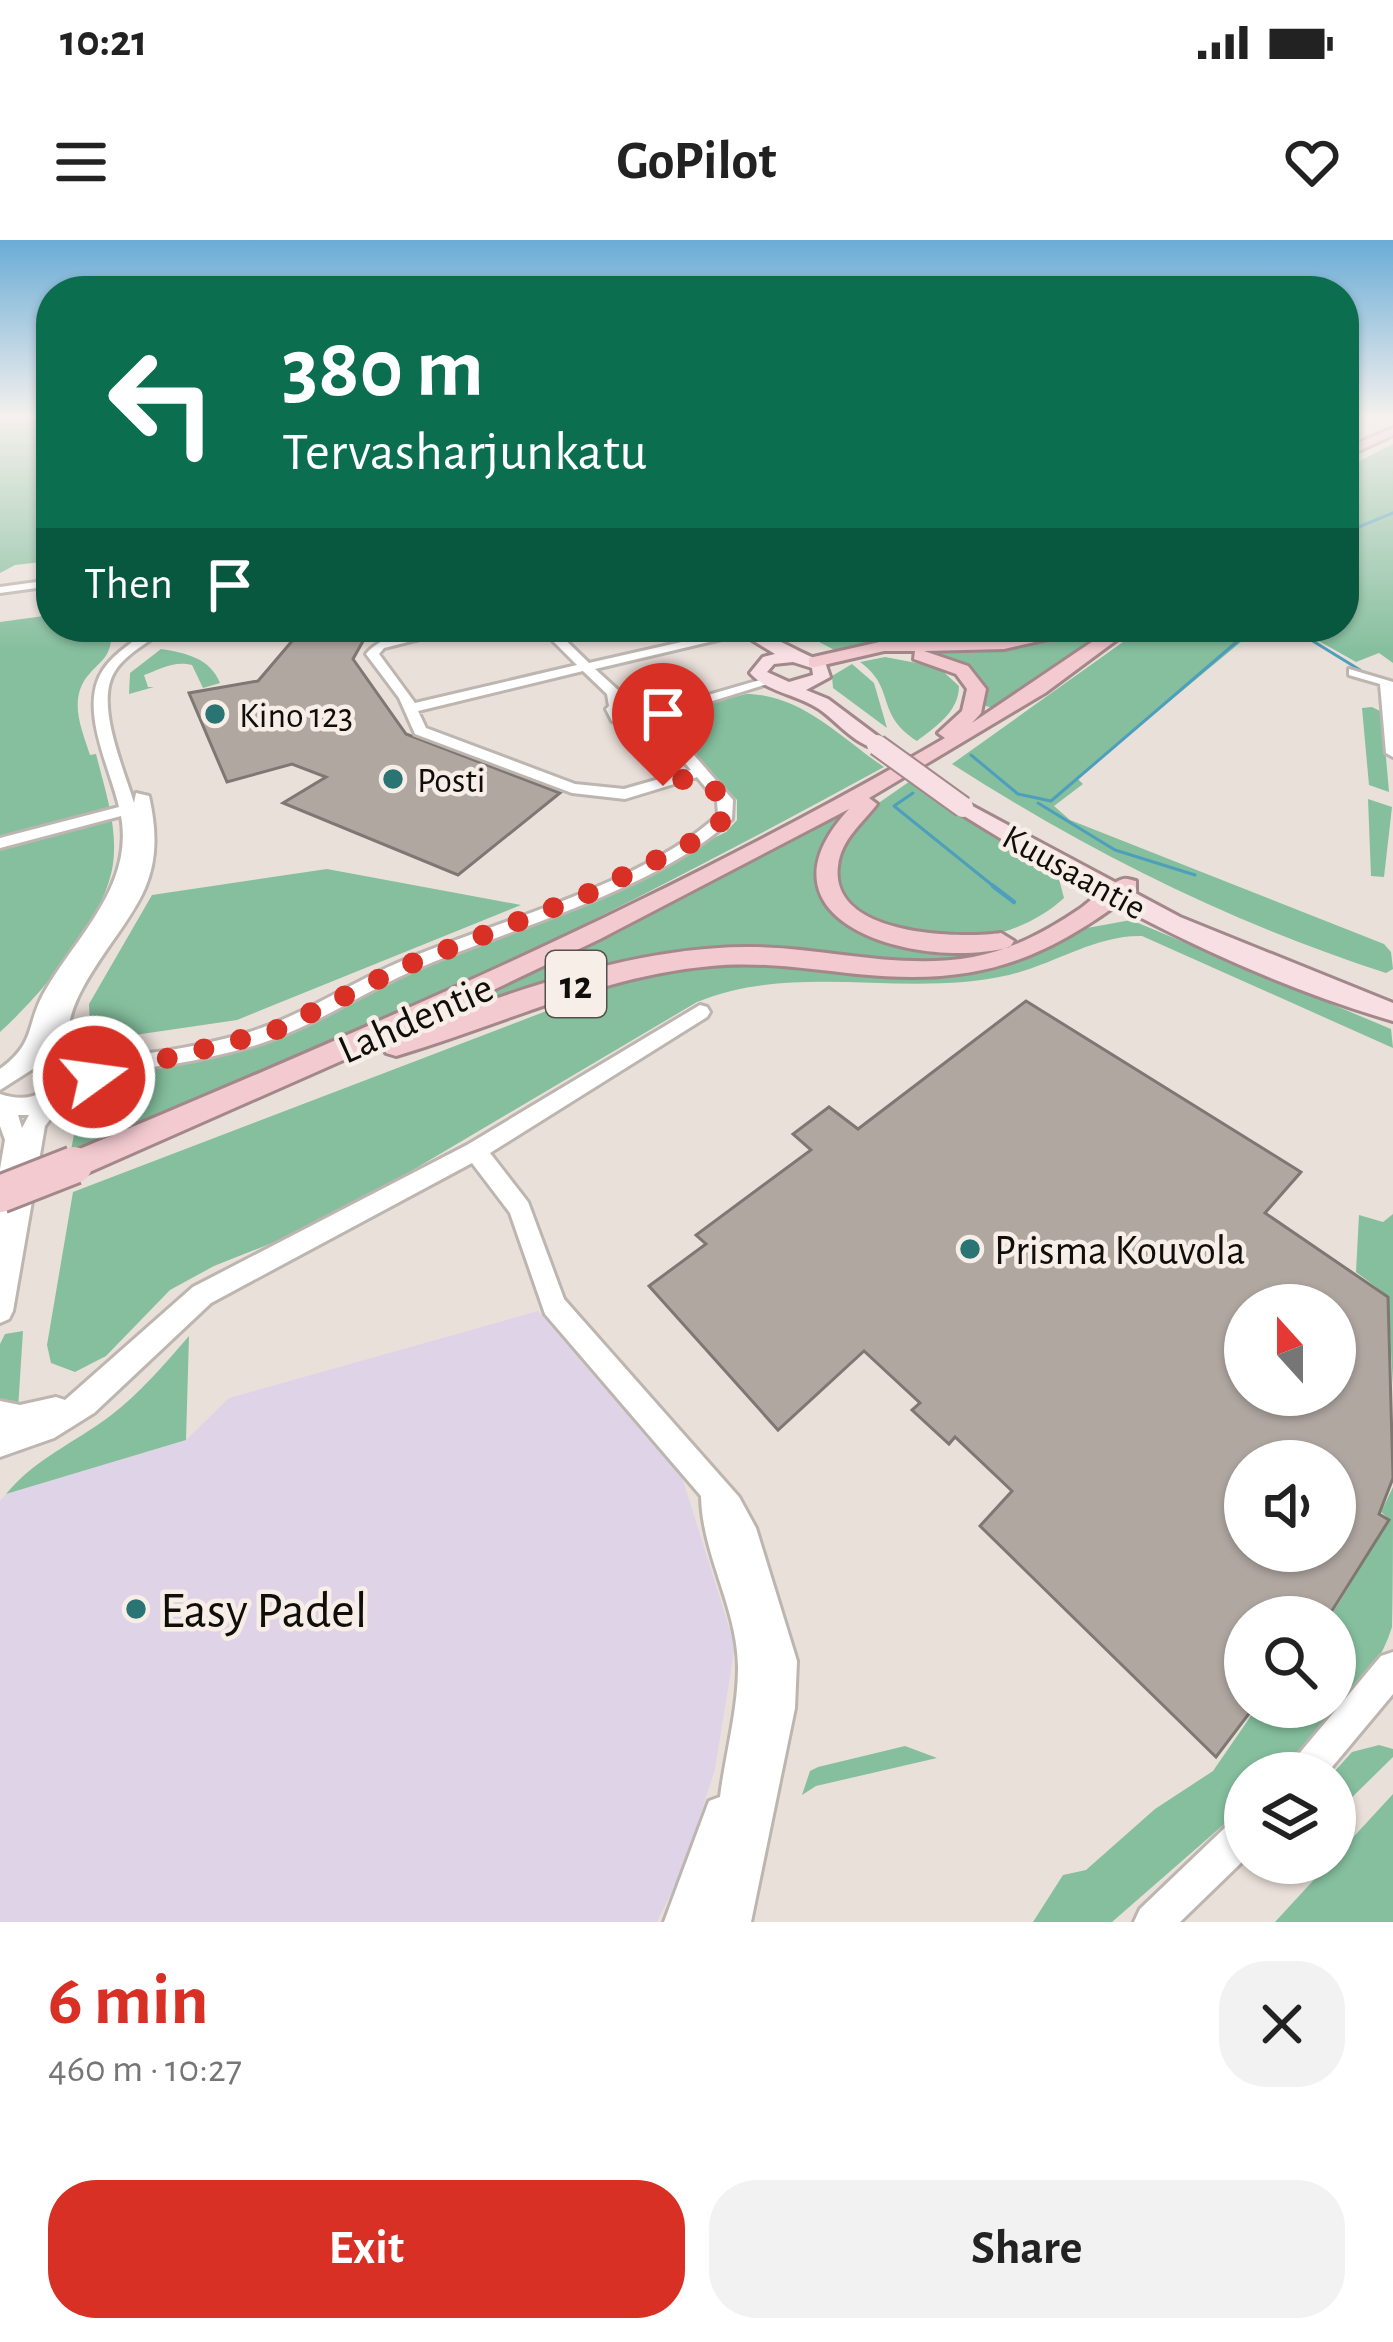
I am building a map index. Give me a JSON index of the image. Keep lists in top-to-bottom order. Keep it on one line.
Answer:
{"streets":{"highway":["12","Lahdentie"],"main road":["Kuusaantie"]},"crossings":[["Kuusaantie","12"],["12","Lahdentie"]],"places":["Kino 123","Posti","Prisma Kouvola","Easy Padel"],"north":"top","page":{"status":"10:21","header":"GoPilot","turn":["380 m","Tervasharjunkatu"],"then":"Then","heading":["6 min","460 m · 10:27"],"buttons":["Exit","Share"]}}
